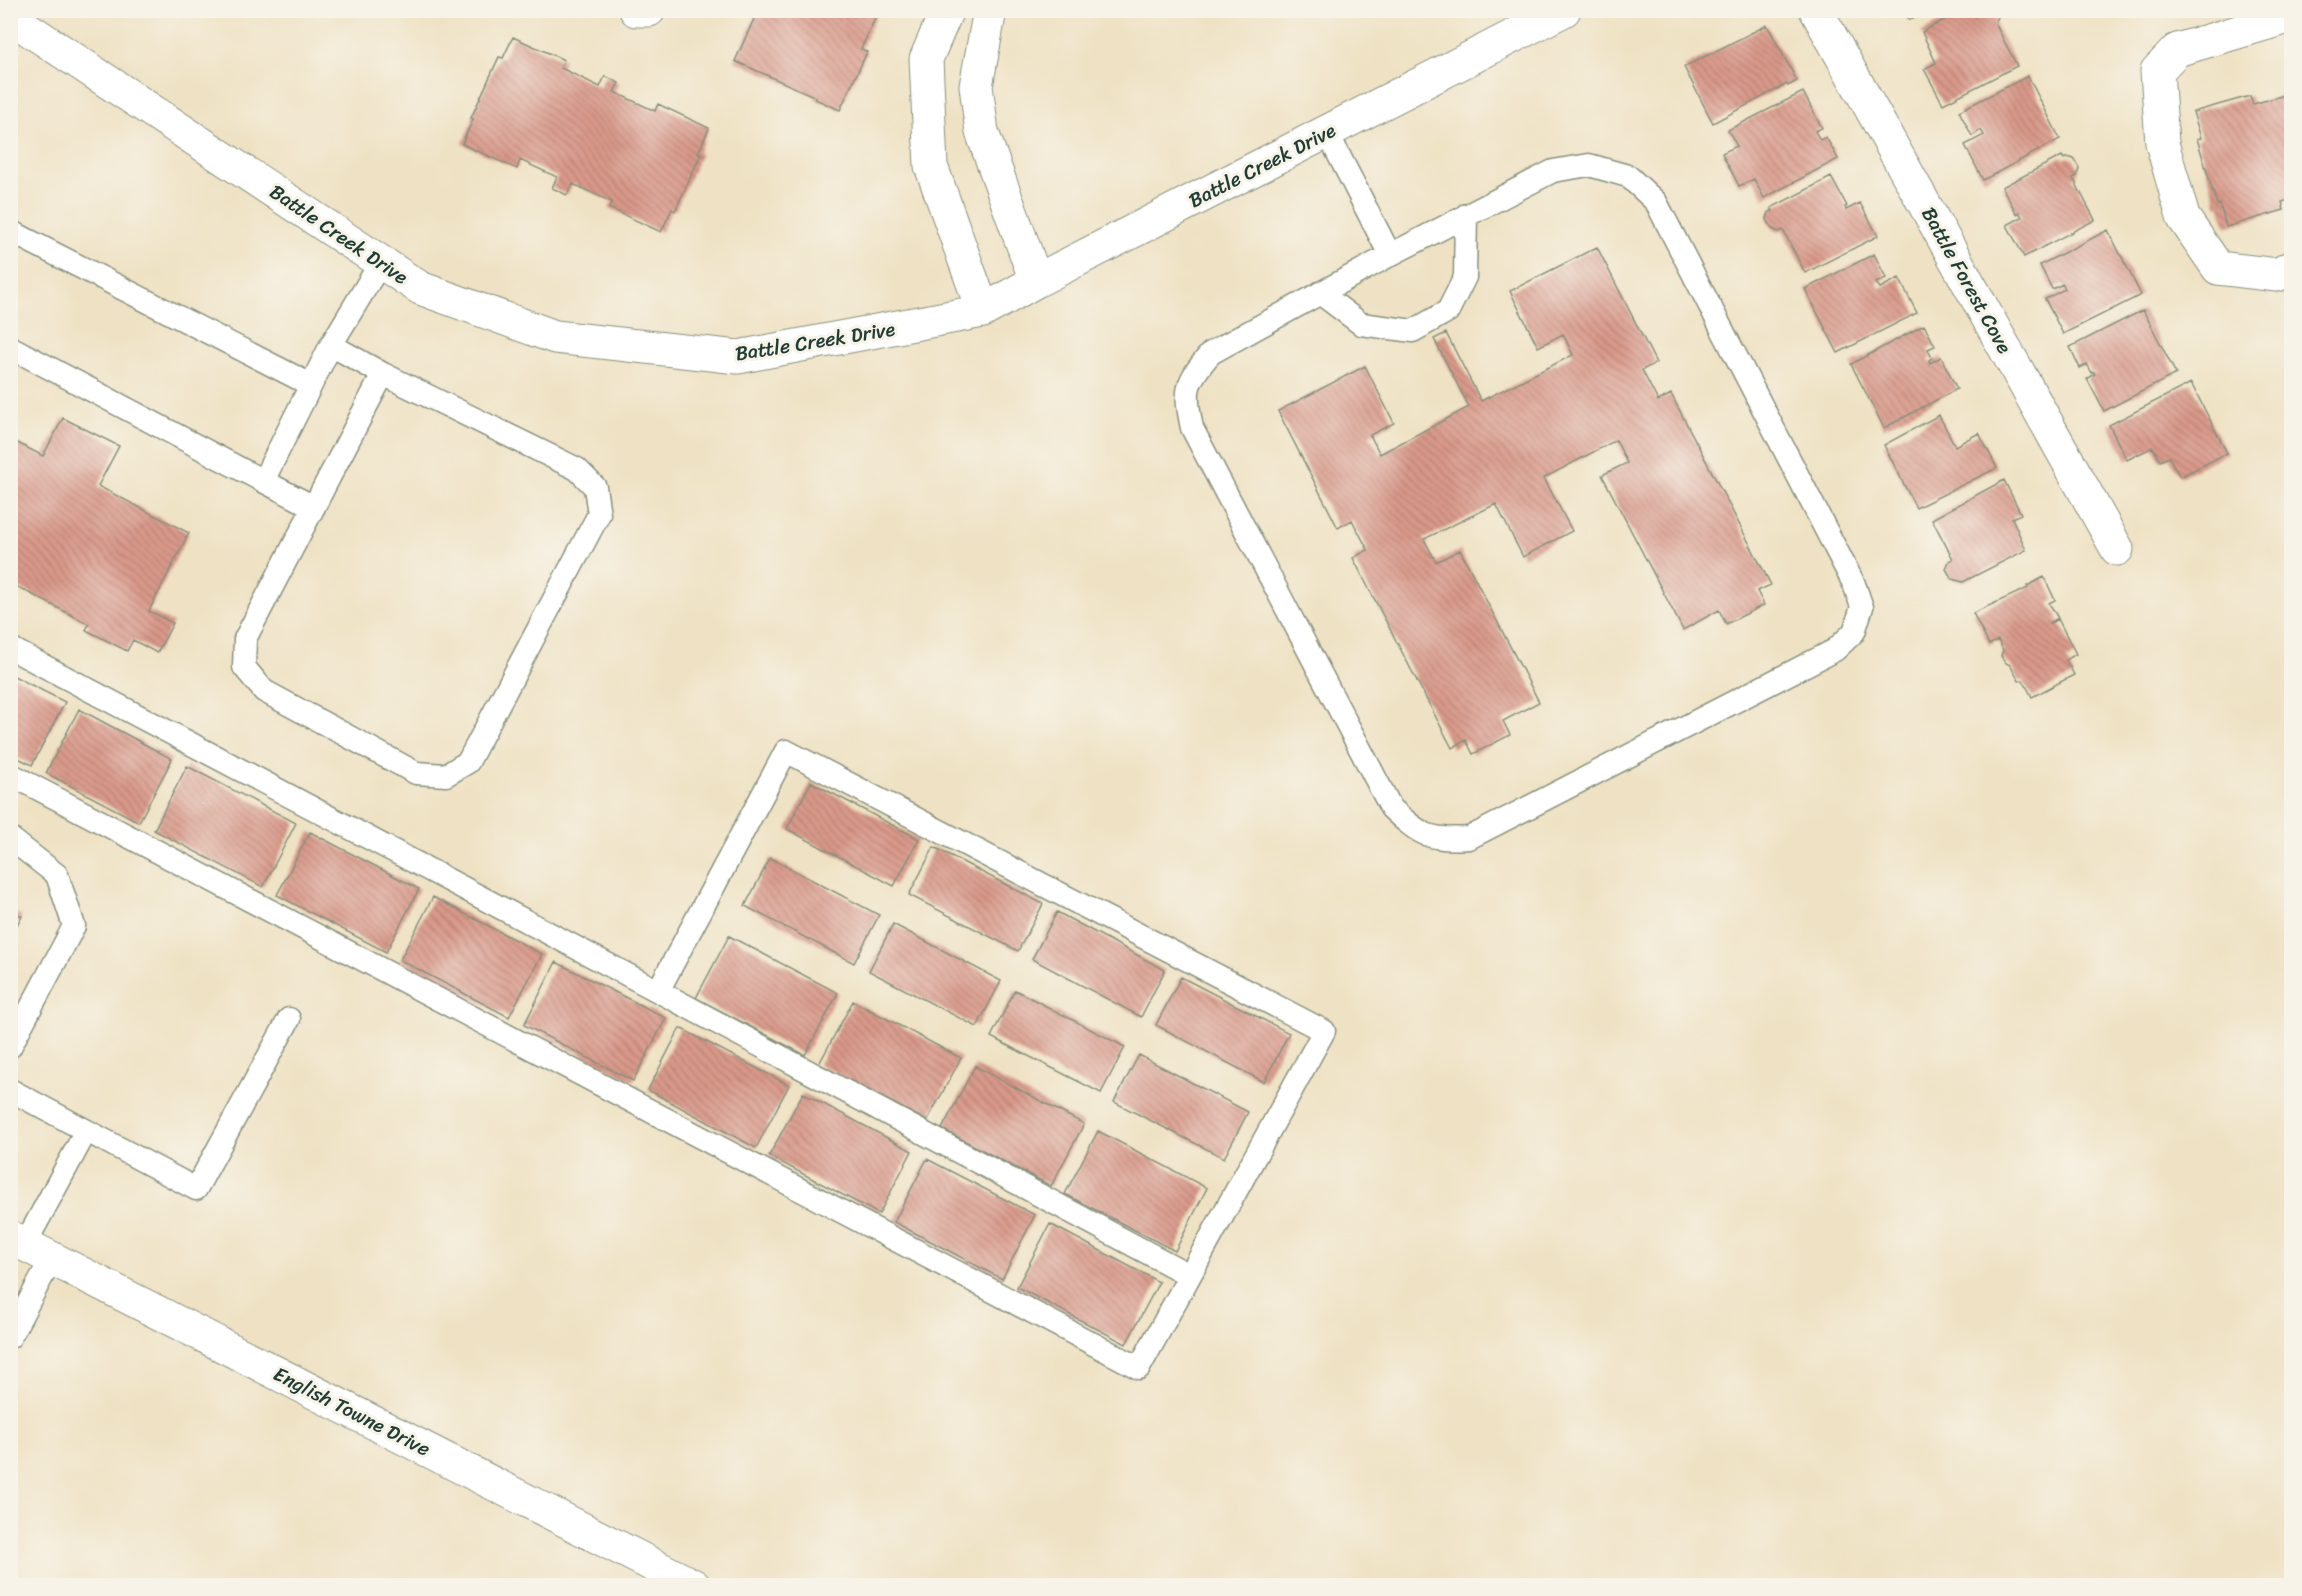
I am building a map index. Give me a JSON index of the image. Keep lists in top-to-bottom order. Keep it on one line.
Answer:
{"streets":{"street":["Battle Creek Drive","Battle Forest Cove","English Towne Drive"]}}
